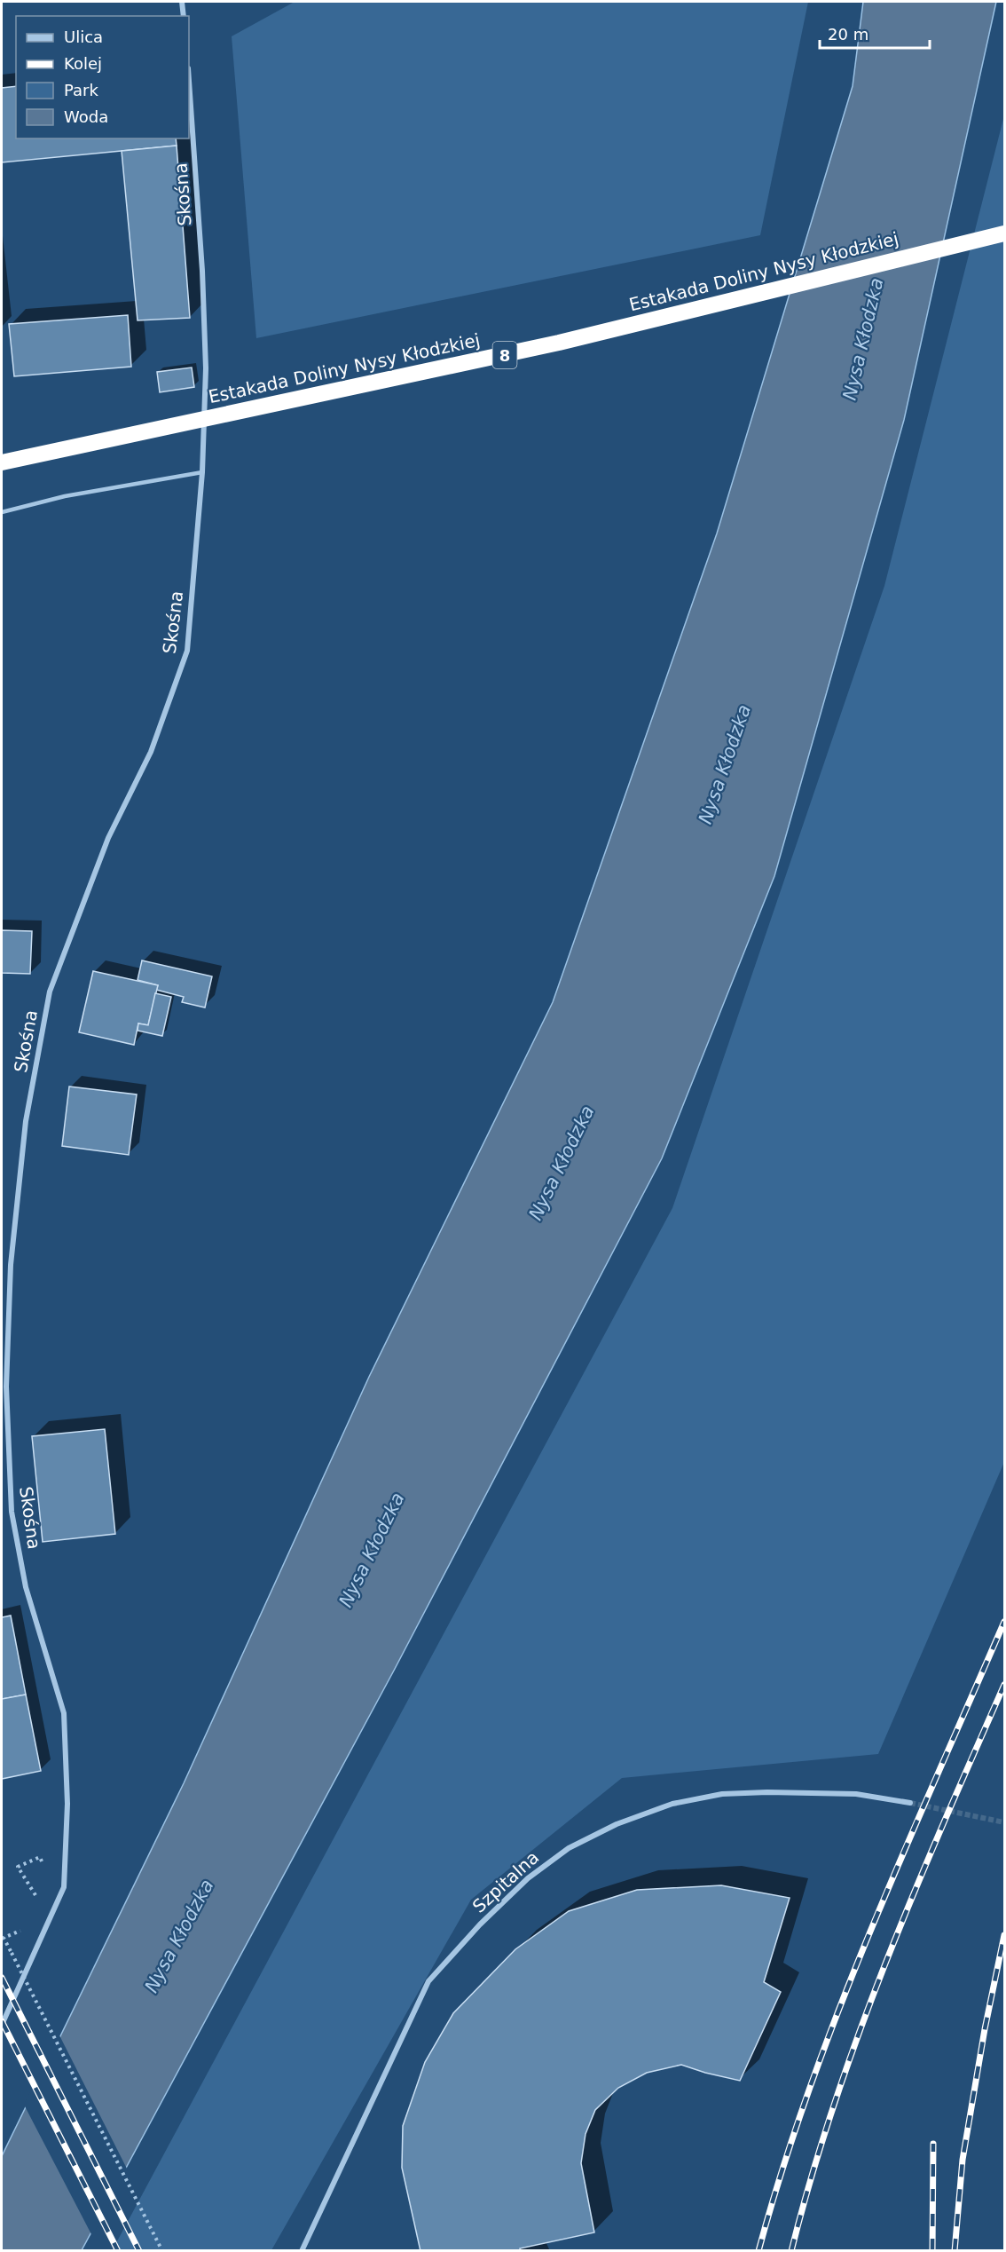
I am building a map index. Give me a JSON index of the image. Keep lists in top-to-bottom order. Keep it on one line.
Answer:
{"streets":{"highway":["Estakada Doliny Nysy Kłodzkiej","8"],"street":["Skośna","Szpitalna"]},"water":["Nysa Kłodzka"],"legend":["Ulica","Kolej","Park","Woda"],"scale_bar":"20 m"}
